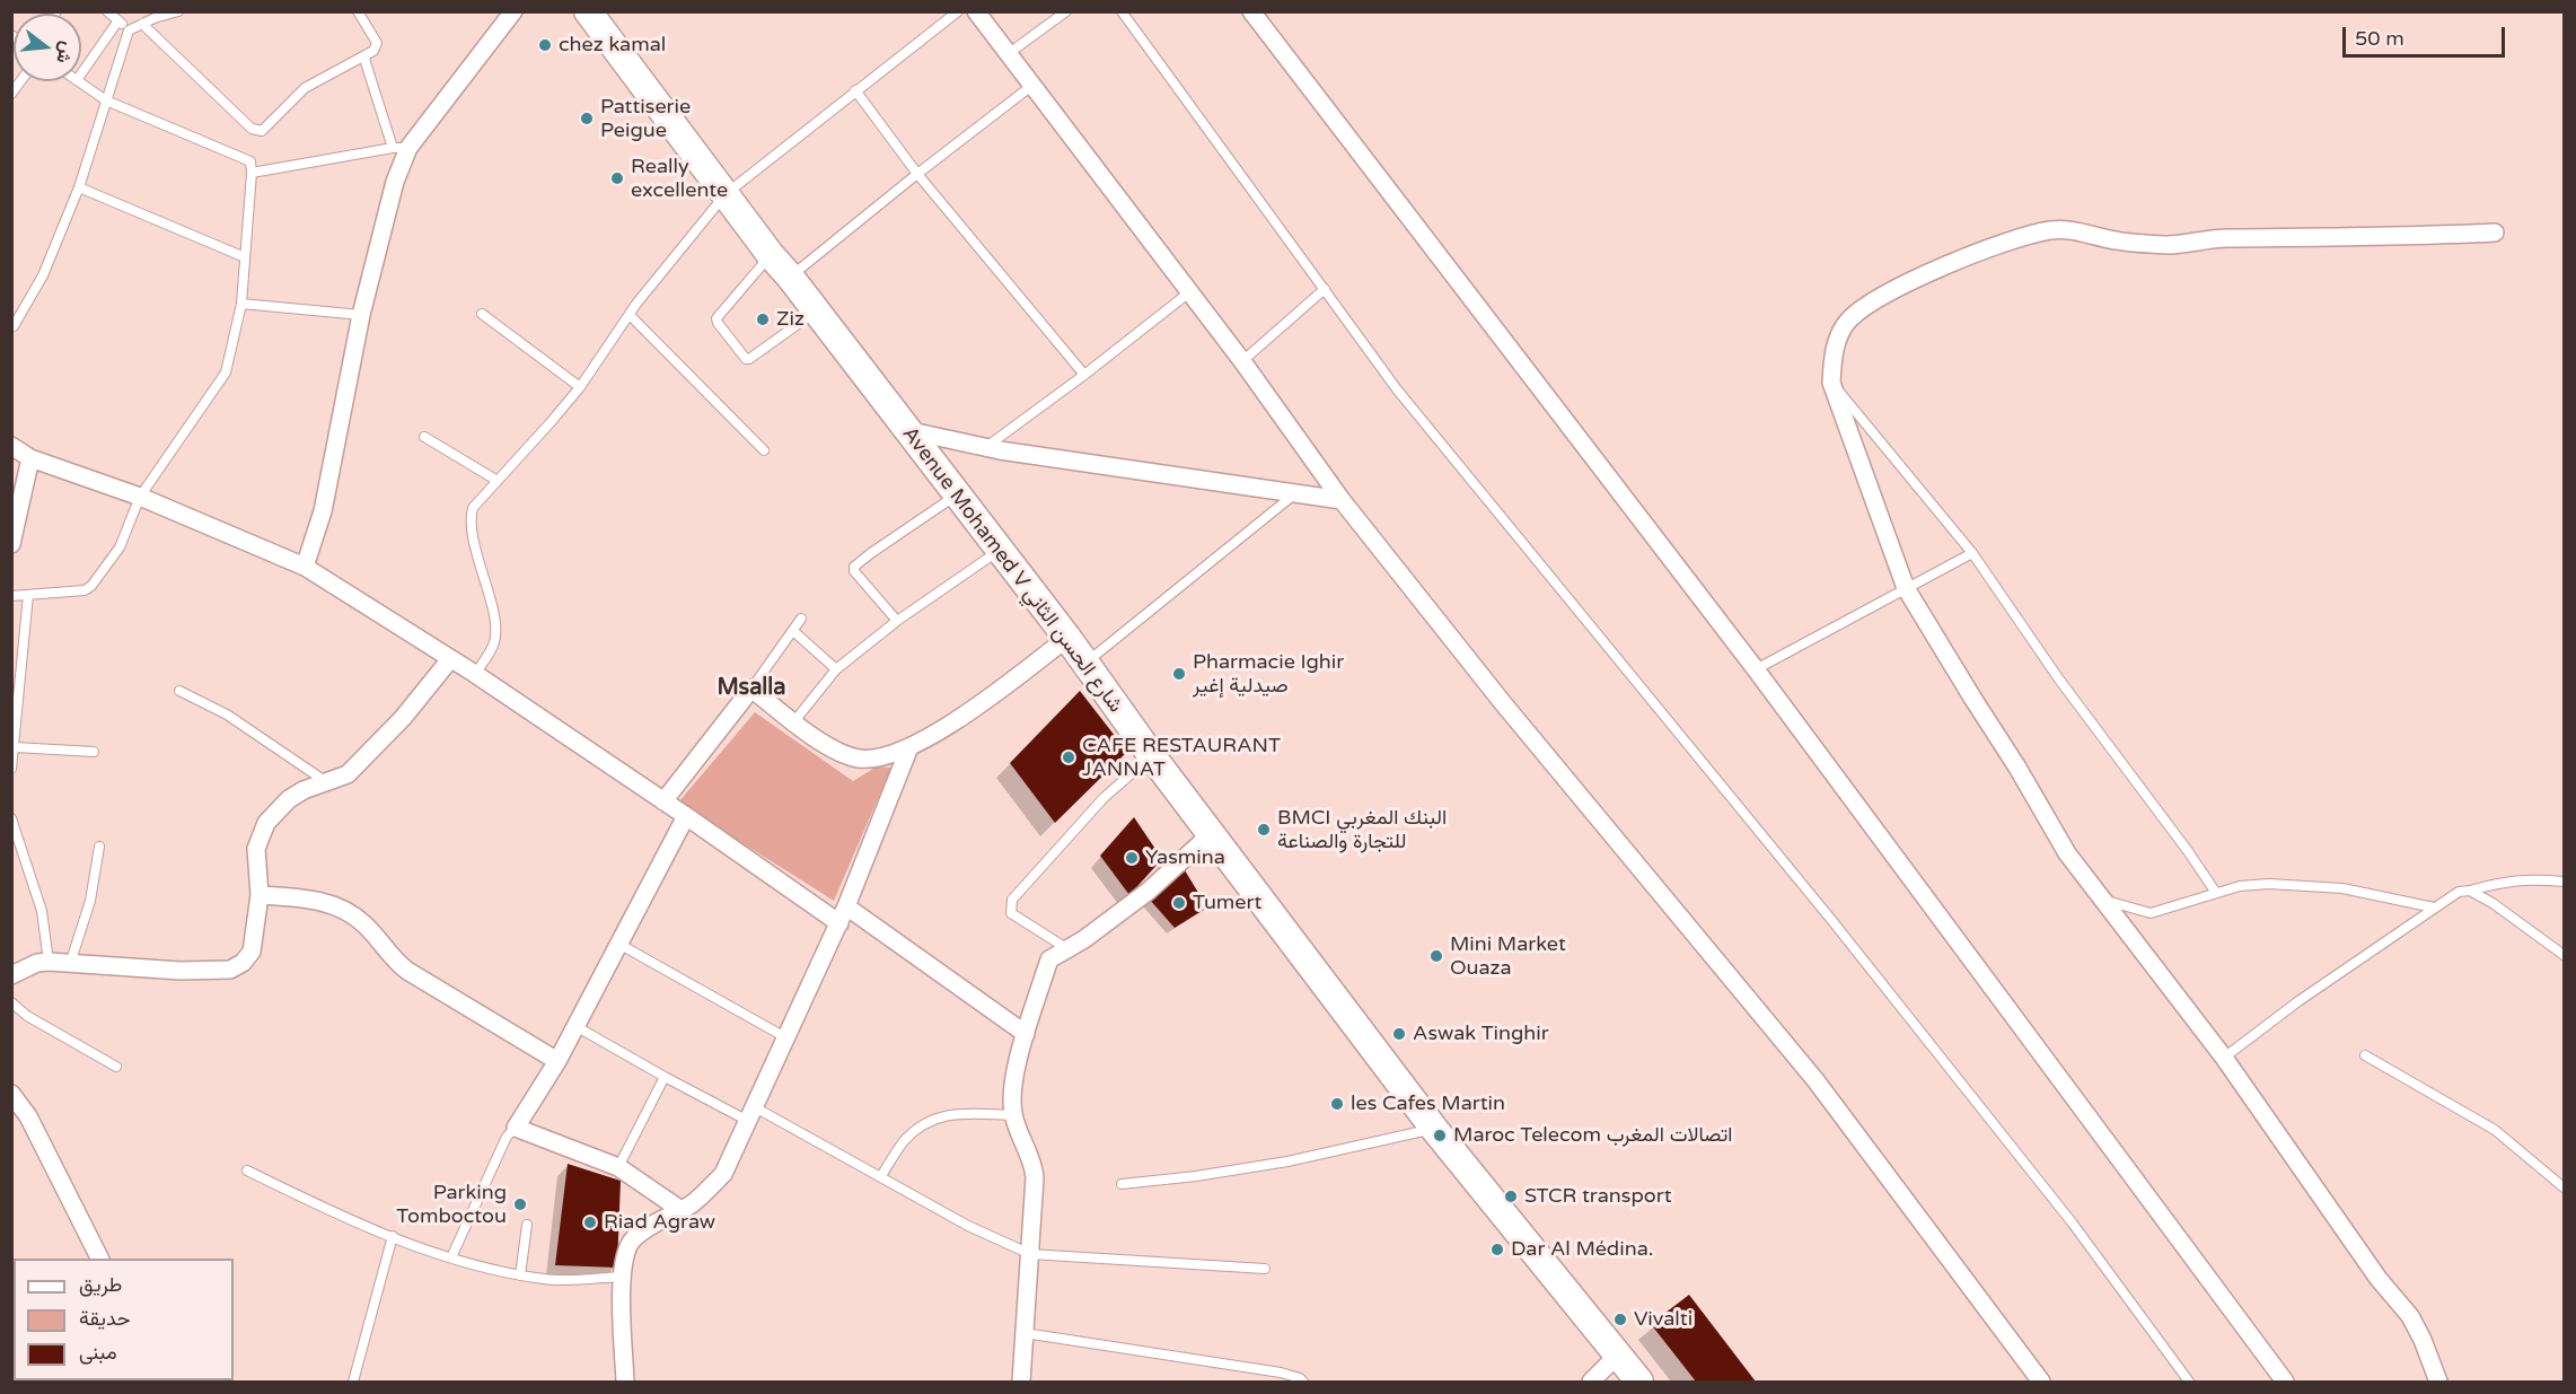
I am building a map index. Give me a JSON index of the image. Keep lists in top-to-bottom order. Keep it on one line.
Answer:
{"streets":{"main road":["Avenue Mohamed V شارع الحسن الثاني"]},"districts":["Msalla"],"places":["chez kamal","Pattiserie Peigue","Really excellente","Ziz","Pharmacie Ighir صيدلية إغير","CAFE RESTAURANT JANNAT","BMCI البنك المغربي للتجارة والصناعة","Yasmina","Tumert","Mini Market Ouaza","Aswak Tinghir","les Cafes Martin","Maroc Telecom اتصالات المغرب","STCR transport","Parking Tomboctou","Riad Agraw","Dar Al Médina.","Vivalti"],"legend":["طريق","حديقة","مبنى"],"scale_bar":"50 m","north":"right"}
